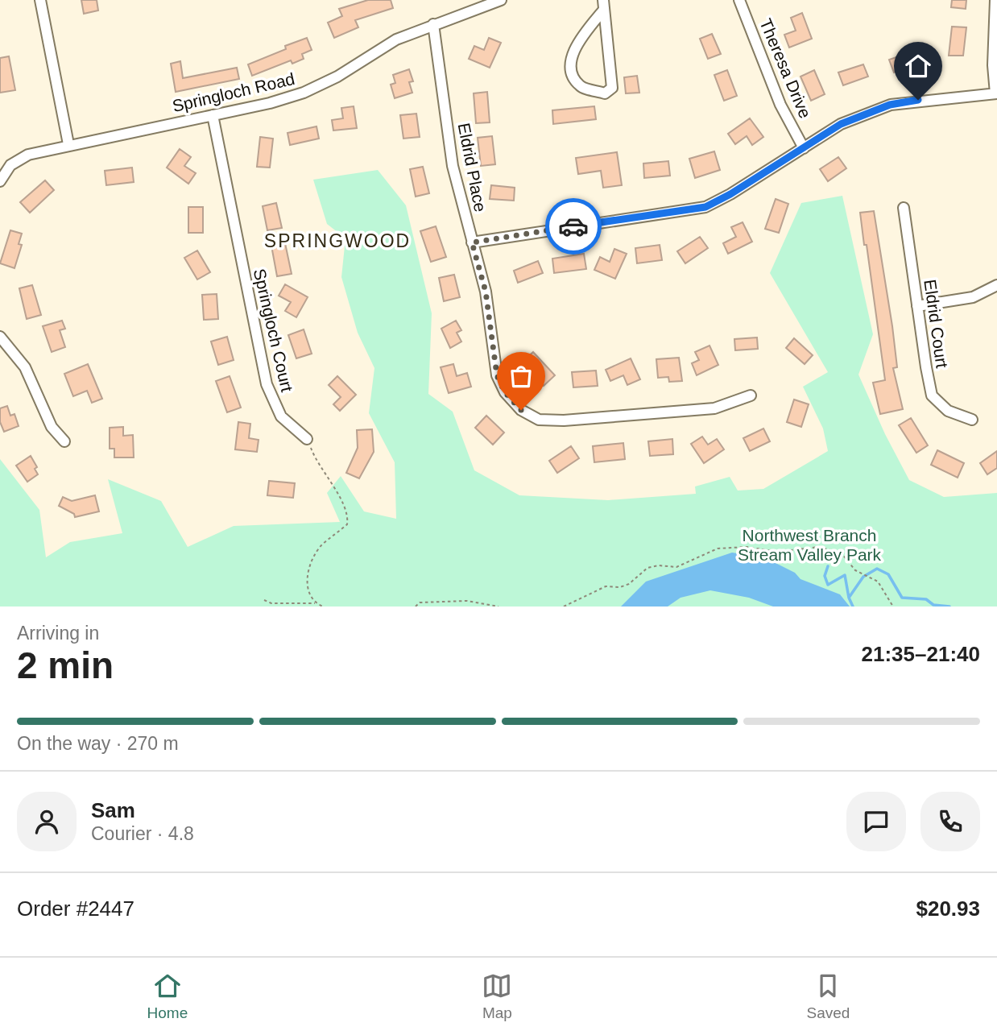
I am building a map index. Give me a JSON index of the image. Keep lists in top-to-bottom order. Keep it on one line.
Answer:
{"streets":{"street":["Theresa Drive","Springloch Road","Eldrid Place","Eldrid Court","Springloch Court"]},"crossings":[["Springloch Road","Eldrid Place"],["Springloch Road","Springloch Court"]],"districts":["SPRINGWOOD"],"parks":["Northwest Branch Stream Valley Park"],"page":{"heading":["2 min","Arriving in","21:35–21:40"],"panel":["Sam","Courier · 4.8","Order #2447","$20.93"],"bar":"On the way · 270 m","tabs":["Home","Map","Saved"]}}
